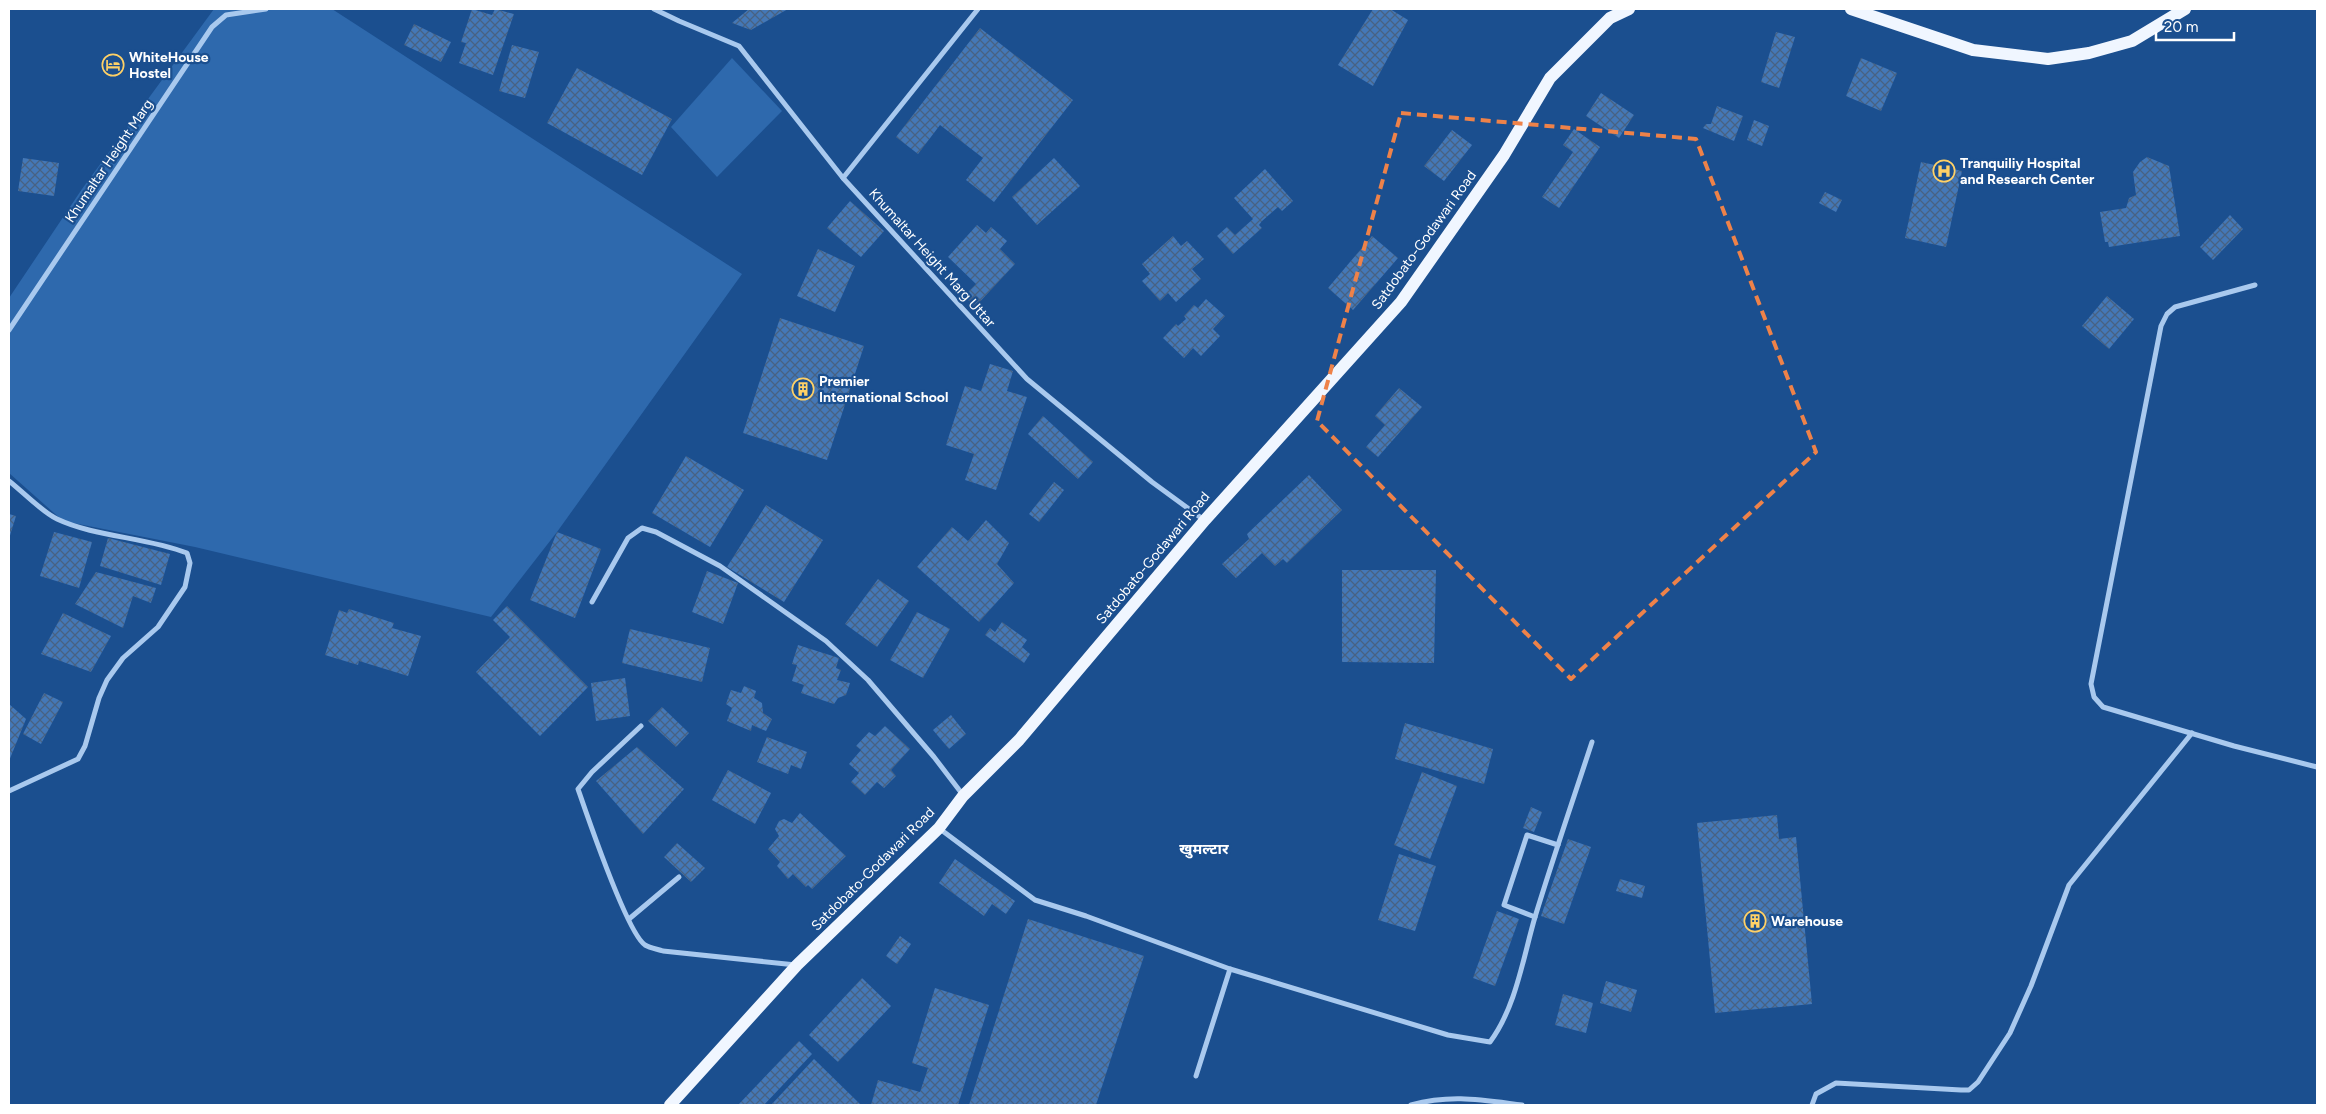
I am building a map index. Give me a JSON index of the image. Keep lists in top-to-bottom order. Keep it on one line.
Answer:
{"streets":{"main road":["Satdobato-Godawari Road"],"street":["Khumaltar Height Marg","Khumaltar Height Marg Uttar"]},"crossings":[["Satdobato-Godawari Road","Khumaltar Height Marg Uttar"]],"districts":["खुमल्टार"],"places":{"hotel":["WhiteHouse Hostel"],"hospital":["Tranquiliy Hospital and Research Center"],"building":["Premier International School","Warehouse"]},"scale_bar":"20 m"}
